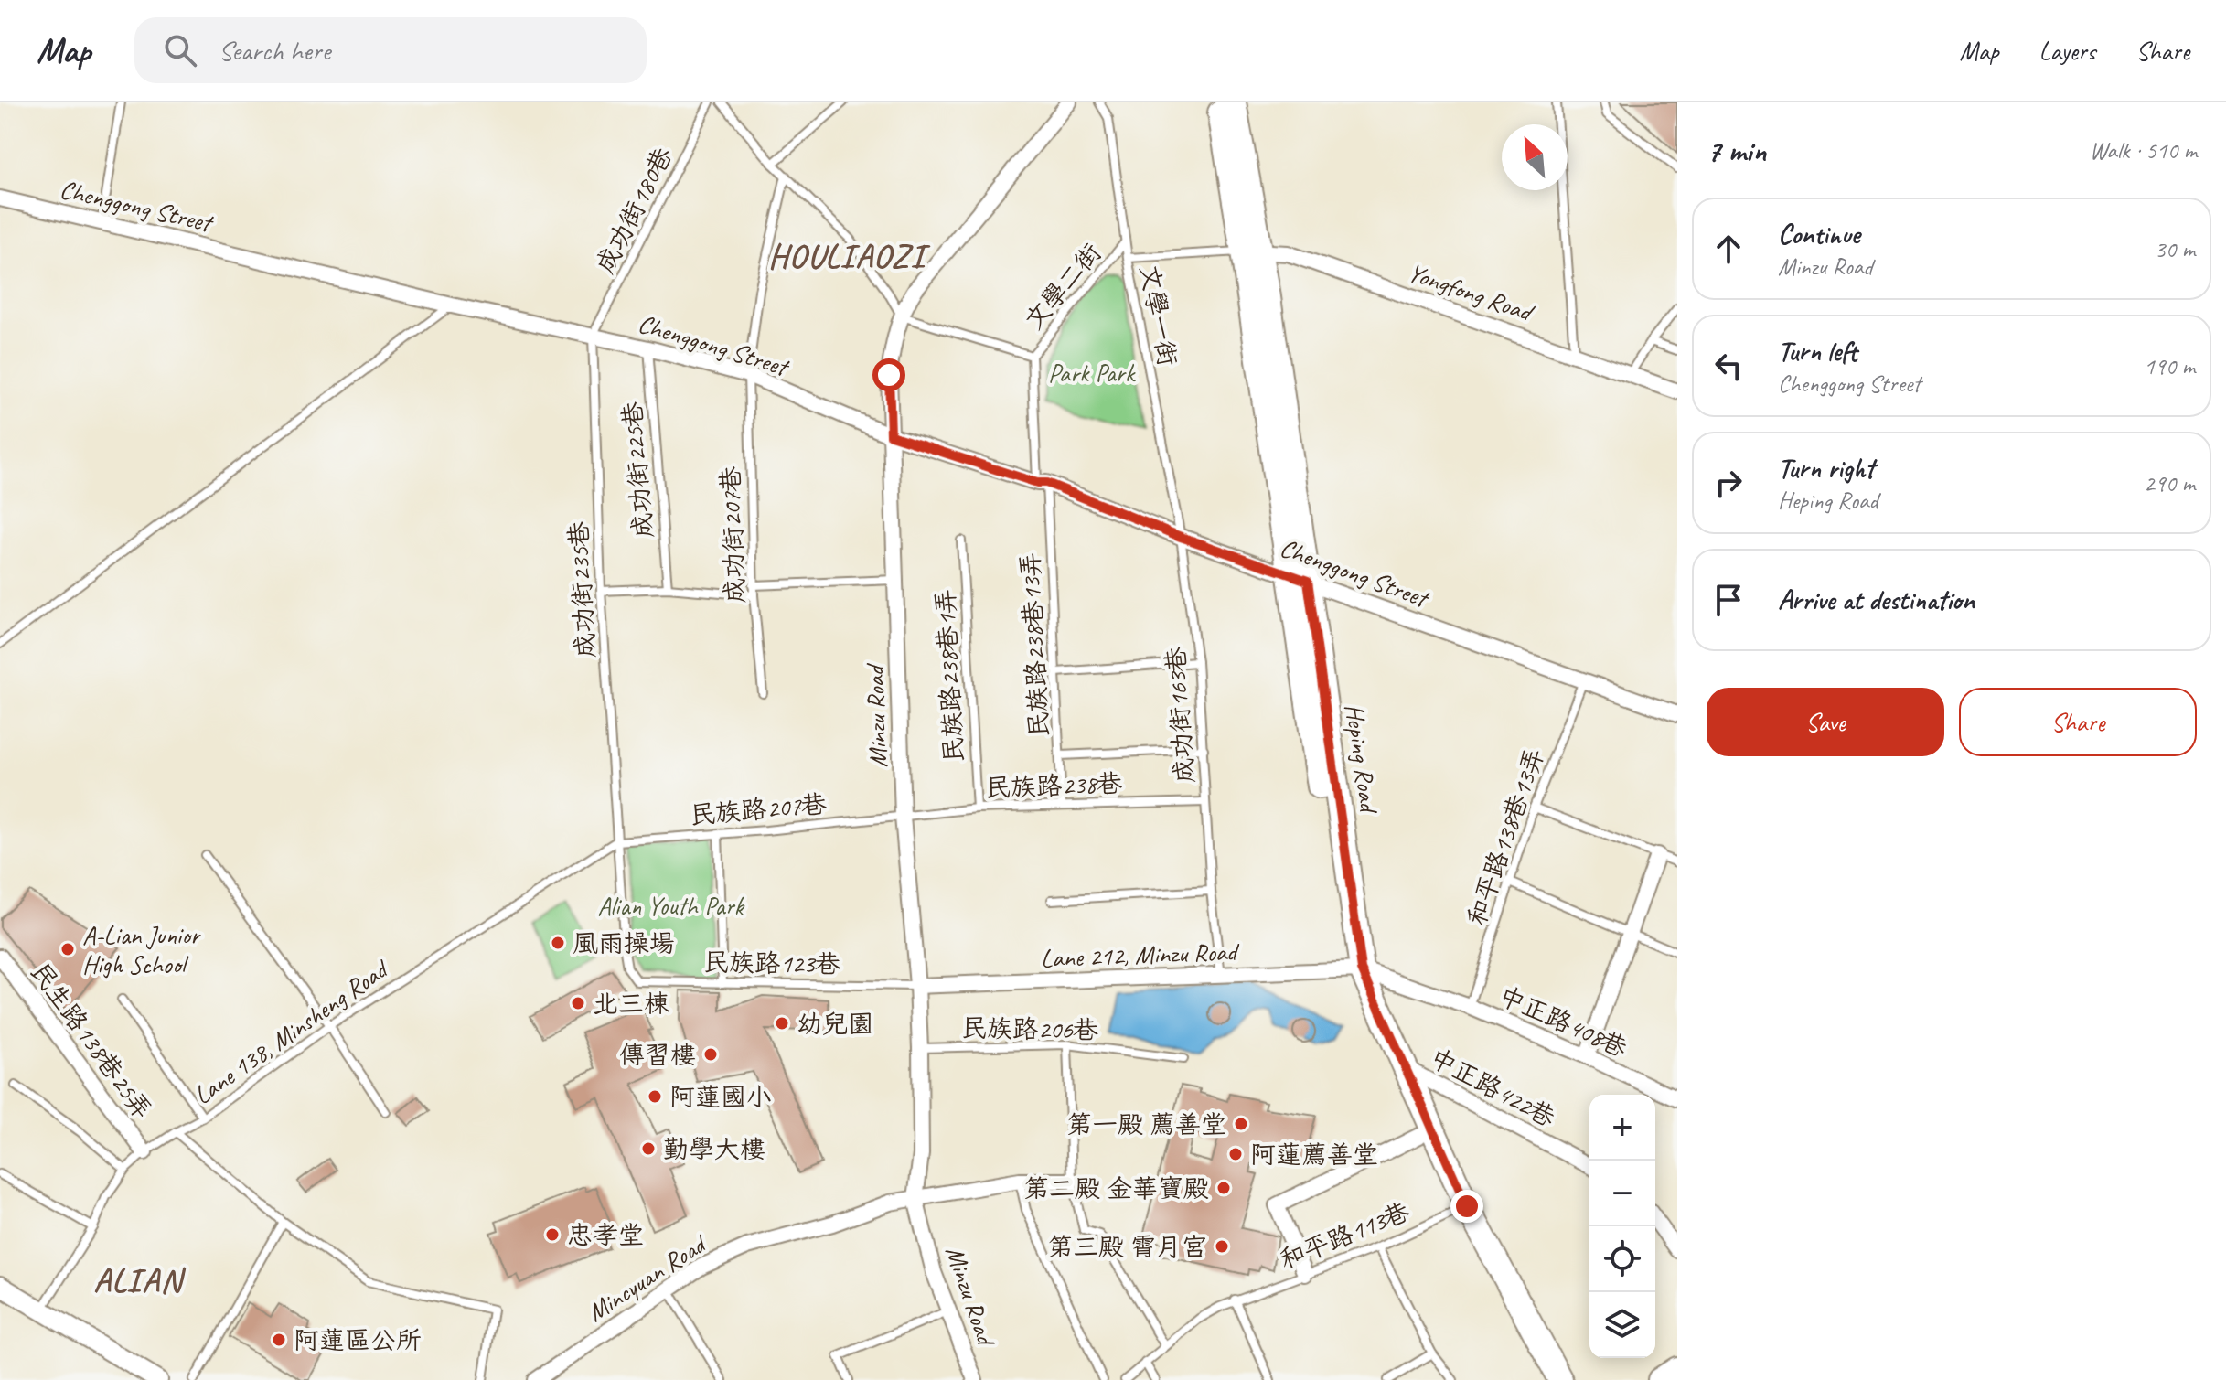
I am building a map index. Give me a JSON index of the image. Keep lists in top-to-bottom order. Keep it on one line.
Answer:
{"streets":{"main road":["Heping Road"],"street":["Chenggong Street","Yongfong Road","Minzu Road","Lane 212, Minzu Road","中正路408巷","民生路138巷25弄","中正路422巷","Mincyuan Road"],"lane":["成功街180巷","文學二街","文學一街","成功街225巷","成功街207巷","成功街235巷","民族路238巷13弄","民族路238巷1弄","成功街163巷","民族路238巷","民族路207巷","和平路138巷13弄","民族路123巷","民族路206巷","Lane 138, Minsheng Road","和平路113巷"]},"crossings":[["Chenggong Street","成功街180巷"],["Chenggong Street","文學二街"],["Chenggong Street","文學一街"],["Chenggong Street","成功街225巷"],["Chenggong Street","成功街207巷"],["Chenggong Street","成功街235巷"],["Chenggong Street","民族路238巷13弄"],["Chenggong Street","成功街163巷"],["Chenggong Street","Minzu Road"],["Chenggong Street","Heping Road"],["Chenggong Street","和平路138巷13弄"],["成功街180巷","成功街235巷"],["文學二街","文學一街"],["文學二街","民族路238巷13弄"],["文學二街","Minzu Road"],["Yongfong Road","Heping Road"],["文學一街","成功街163巷"],["成功街235巷","民族路207巷"],["成功街235巷","民族路123巷"],["成功街235巷","Lane 138, Minsheng Road"],["民族路238巷13弄","民族路238巷"],["民族路238巷1弄","民族路238巷"],["成功街163巷","民族路238巷"],["成功街163巷","Lane 212, Minzu Road"],["Minzu Road","民族路238巷"],["Minzu Road","民族路207巷"],["Minzu Road","Lane 212, Minzu Road"],["Minzu Road","民族路123巷"],["Minzu Road","民族路206巷"],["Minzu Road","Mincyuan Road"],["Heping Road","Lane 212, Minzu Road"],["Heping Road","中正路408巷"],["Heping Road","中正路422巷"],["Heping Road","和平路113巷"],["民族路238巷","民族路207巷"],["民族路207巷","民族路123巷"],["民族路207巷","Lane 138, Minsheng Road"],["和平路138巷13弄","中正路408巷"],["Lane 212, Minzu Road","民族路123巷"],["Lane 212, Minzu Road","中正路408巷"],["民族路123巷","Lane 138, Minsheng Road"],["Lane 138, Minsheng Road","民生路138巷25弄"]],"districts":["HOULIAOZI","ALIAN"],"parks":["Park Park","Alian Youth Park"],"places":["風雨操場","A-Lian Junior High School","北三棟","幼兒園","傳習樓","阿蓮國小","第一殿 薦善堂","勤學大樓","阿蓮薦善堂","第二殿 金華寶殿","忠孝堂","第三殿 霄月宮","阿蓮區公所"],"north":"top left","page":{"header":"Map","search":"Search here","nav":["Map","Layers","Share"],"heading":["7 min","Walk · 510 m"],"list":[["Continue","Minzu Road","30 m"],["Turn left","Chenggong Street","190 m"],["Turn right","Heping Road","290 m"],"Arrive at destination"],"buttons":["Save","Share"],"map_buttons":["+","−"]}}
